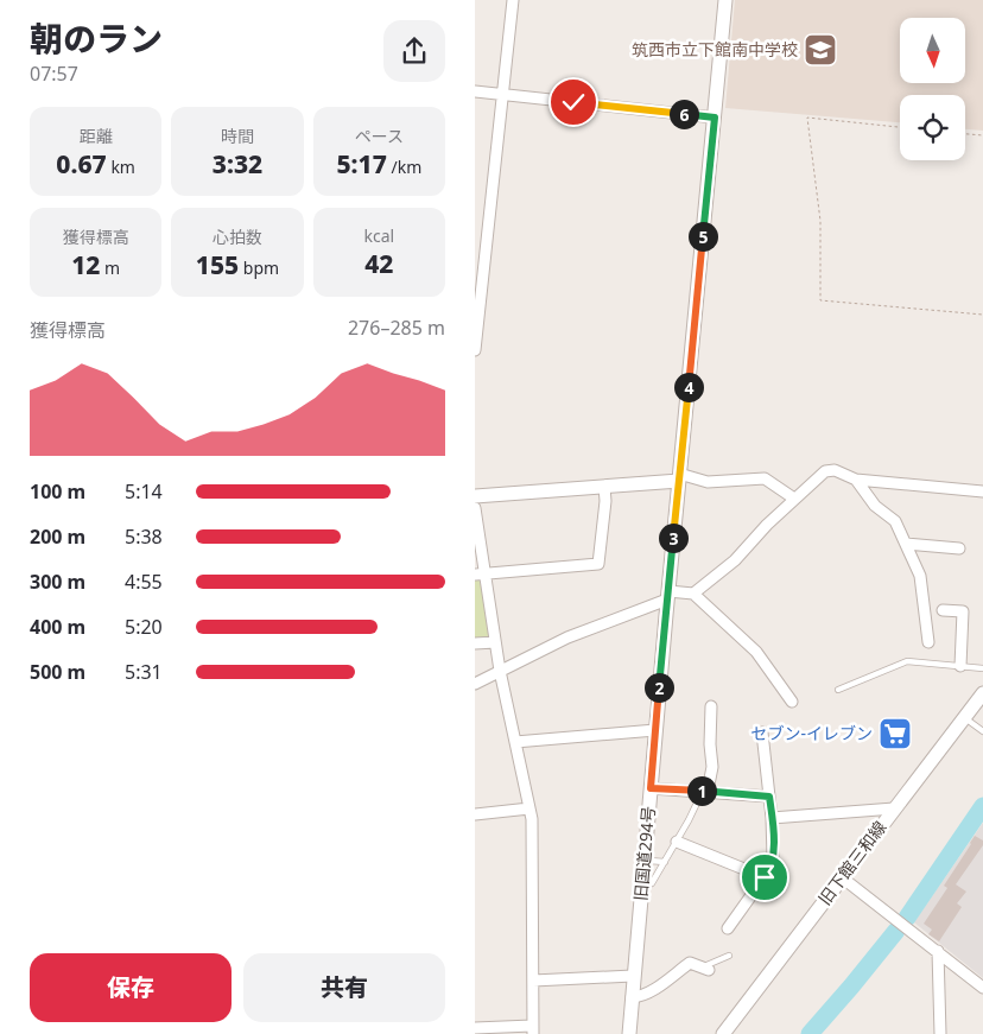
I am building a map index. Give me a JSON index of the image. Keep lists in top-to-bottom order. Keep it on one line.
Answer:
{"streets":{"street":["旧国道294号","旧下館三和線"]},"places":{"school or university":["筑西市立下館南中学校"],"supermarket":["セブン-イレブン"]},"north":"bottom","page":{"heading":["朝のラン","07:57"],"pins":["6","5","4","3","2","1"],"stats":[["距離","0.67 km"],["時間","3:32"],["ペース","5:17 /km"],["獲得標高","12 m"],["心拍数","155 bpm"],["kcal","42"]],"chart":["獲得標高","276–285 m"],"list":[{"name":"100 m","note":"5:14"},{"name":"200 m","note":"5:38"},{"name":"300 m","note":"4:55"},{"name":"400 m","note":"5:20"},{"name":"500 m","note":"5:31"}],"buttons":["保存","共有"]}}
